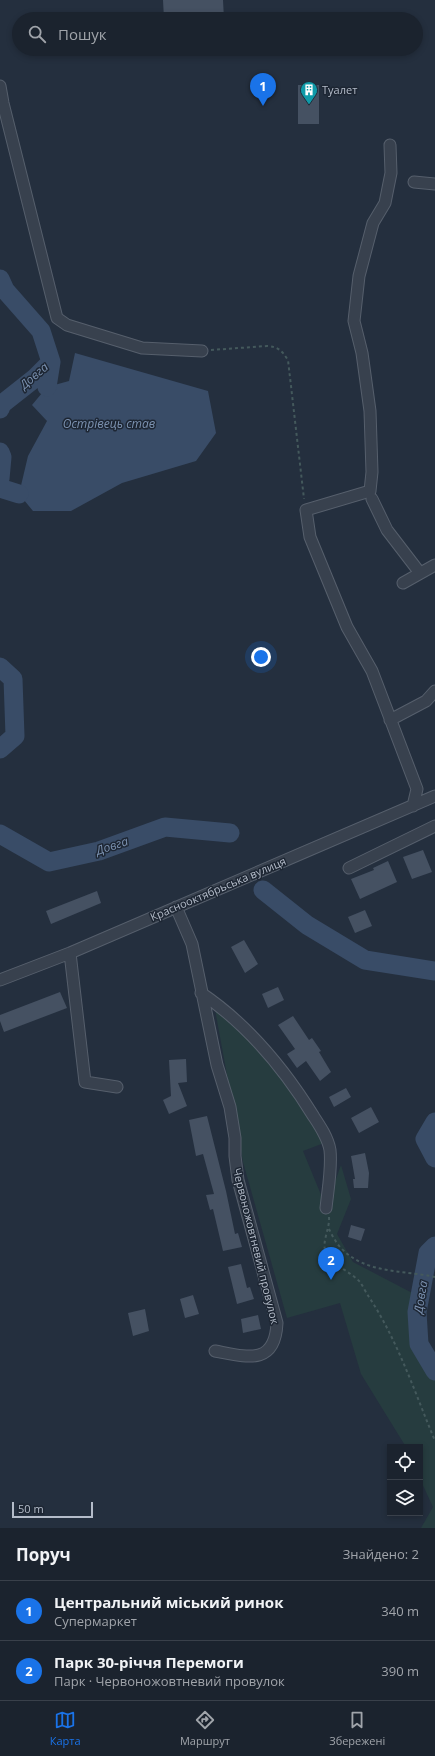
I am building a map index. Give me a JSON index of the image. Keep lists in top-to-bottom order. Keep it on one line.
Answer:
{"streets":{"street":["Краснооктябрьська вулиця","Червоножовтневий провулок"]},"crossings":[["Краснооктябрьська вулиця","Червоножовтневий провулок"]],"water":["Довга","Острівець став"],"places":{"building":["Туалет"]},"scale_bar":"50 m","page":{"search":"Пошук","pins":["1","2"],"scale":"50 m","heading":["Поруч","Знайдено: 2"],"list":[{"mark":"1","name":"Центральний міський ринок","note":"Супермаркет","value":"340 m"},{"mark":"2","name":"Парк 30-річчя Перемоги","note":"Парк · Червоножовтневий провулок","value":"390 m"}],"nav":["Карта","Маршрут","Збережені"]}}
